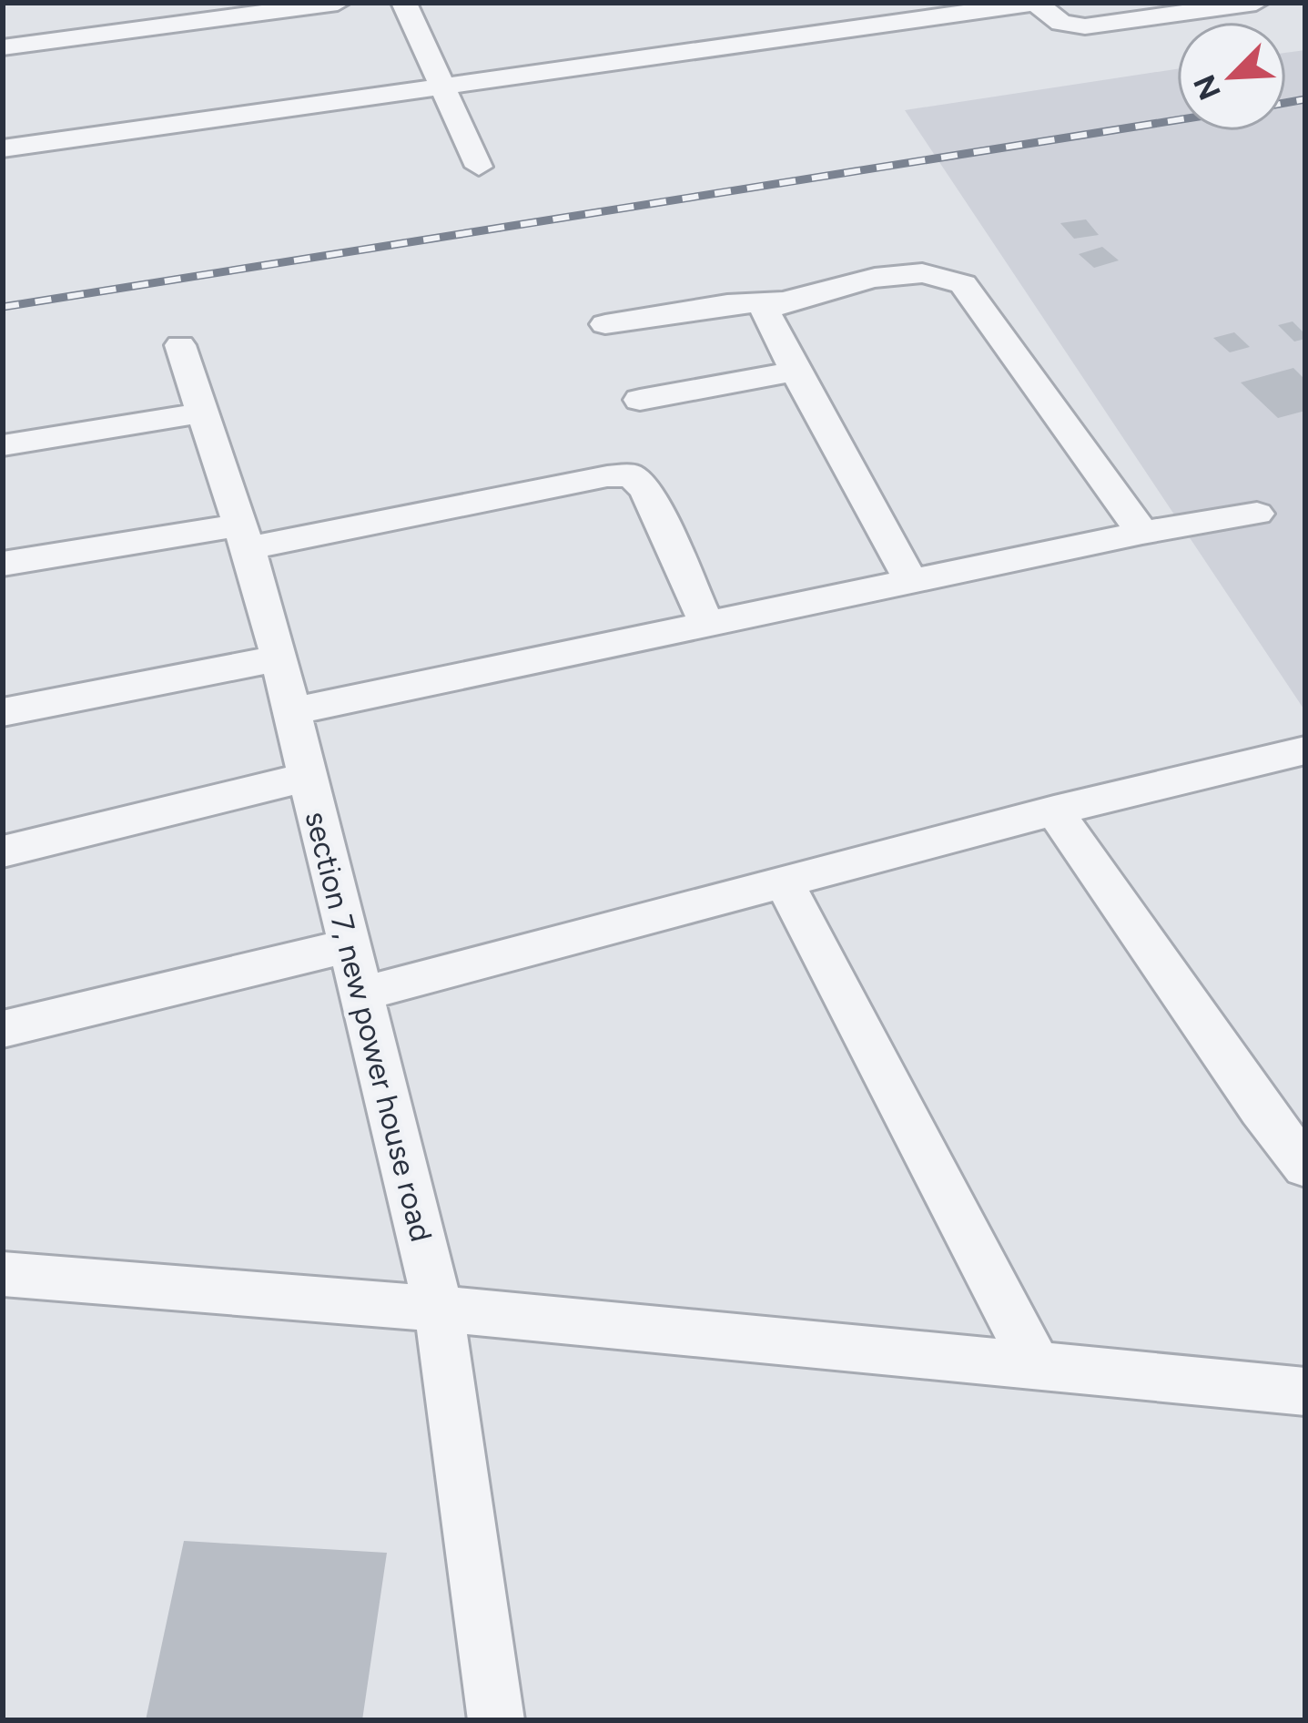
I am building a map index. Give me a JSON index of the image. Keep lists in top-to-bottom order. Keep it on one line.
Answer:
{"streets":{"street":["section 7, new power house road"]},"north":"bottom left"}
